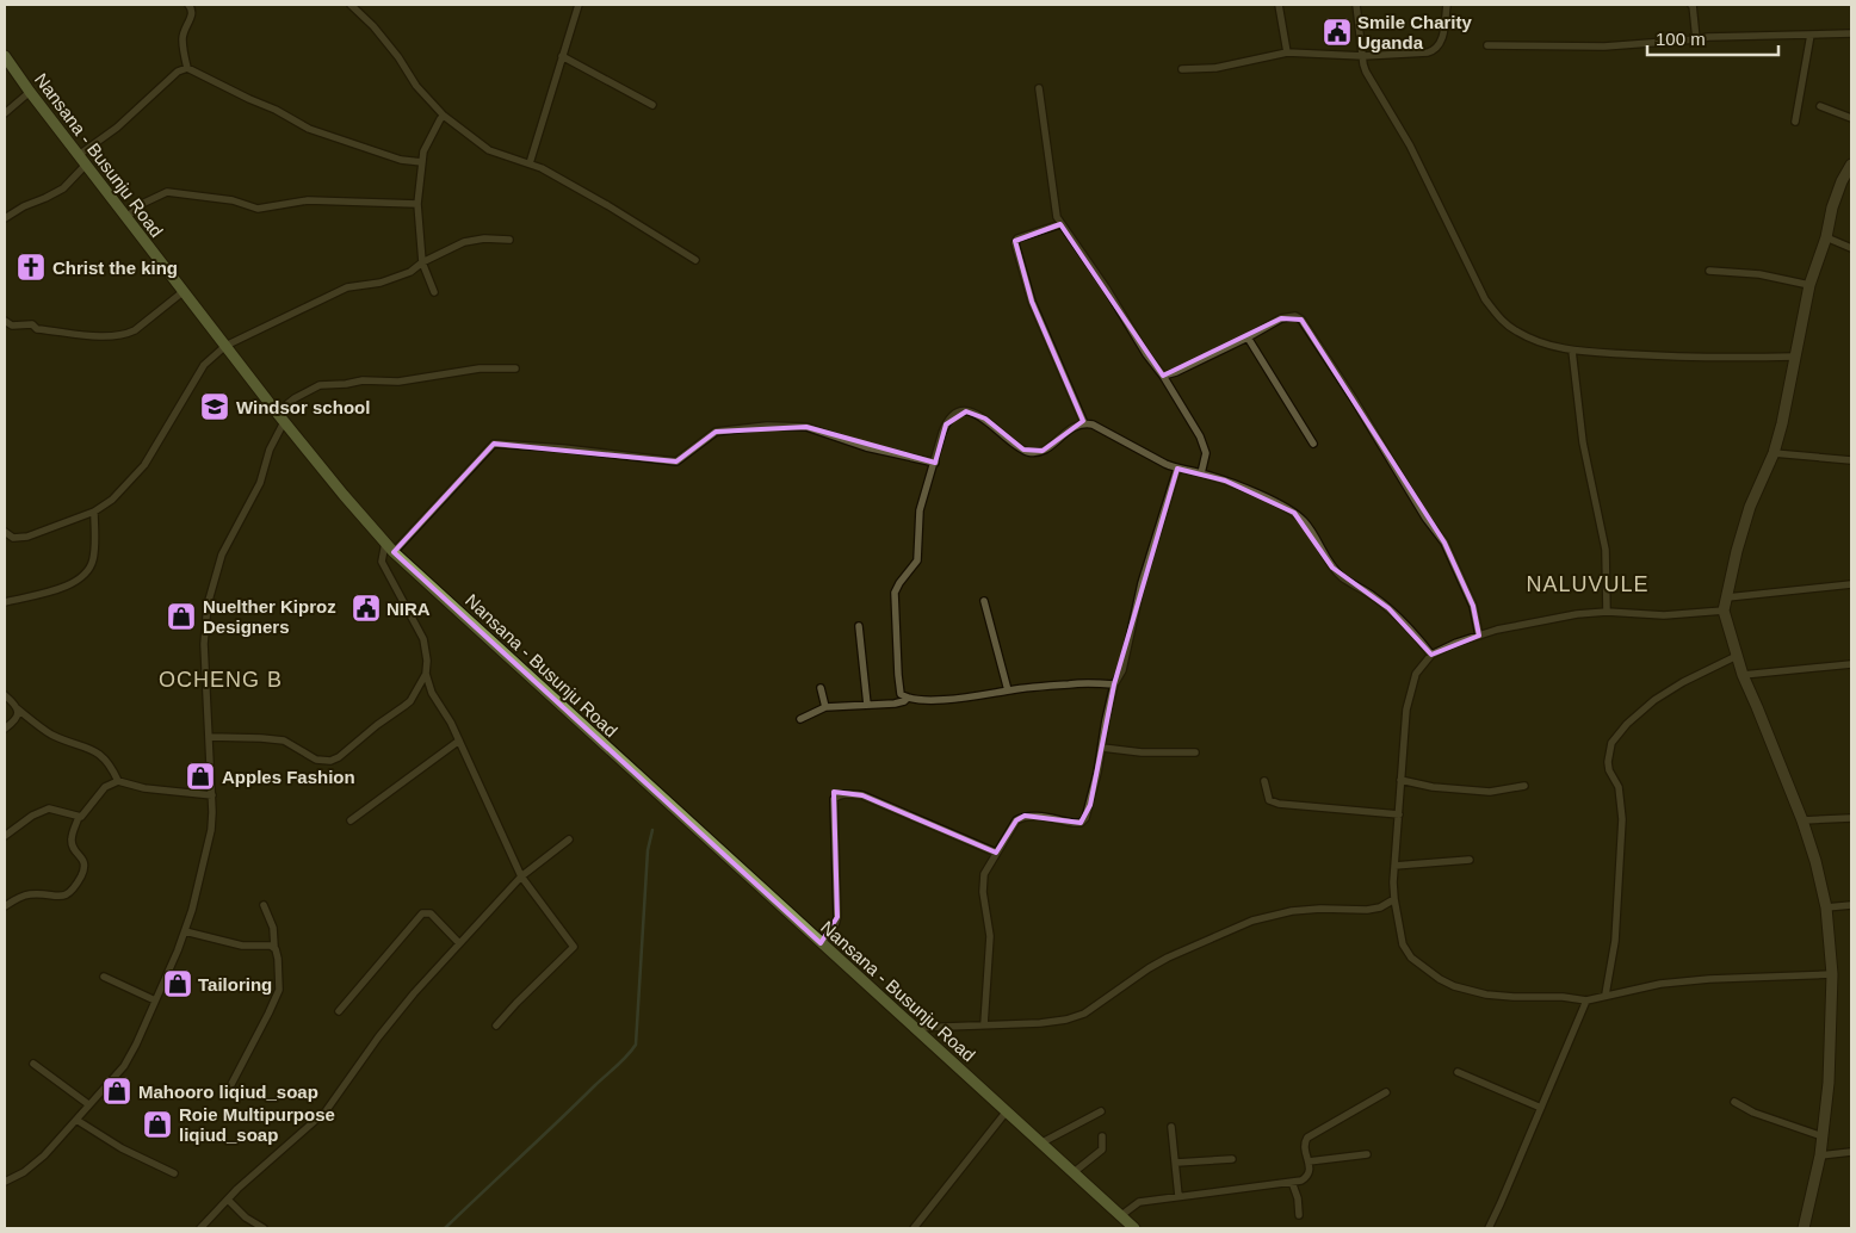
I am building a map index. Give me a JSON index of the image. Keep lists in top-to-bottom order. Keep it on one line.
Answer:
{"streets":{"main road":["Nansana - Busunju Road"]},"districts":["NALUVULE","OCHENG B"],"places":{"public building":["Smile Charity Uganda","NIRA"],"church":["Christ the king"],"school or university":["Windsor school"],"shop":["Nuelther Kiproz Designers","Apples Fashion","Tailoring","Mahooro liqiud_soap","Roie Multipurpose liqiud_soap"]},"scale_bar":"100 m"}
